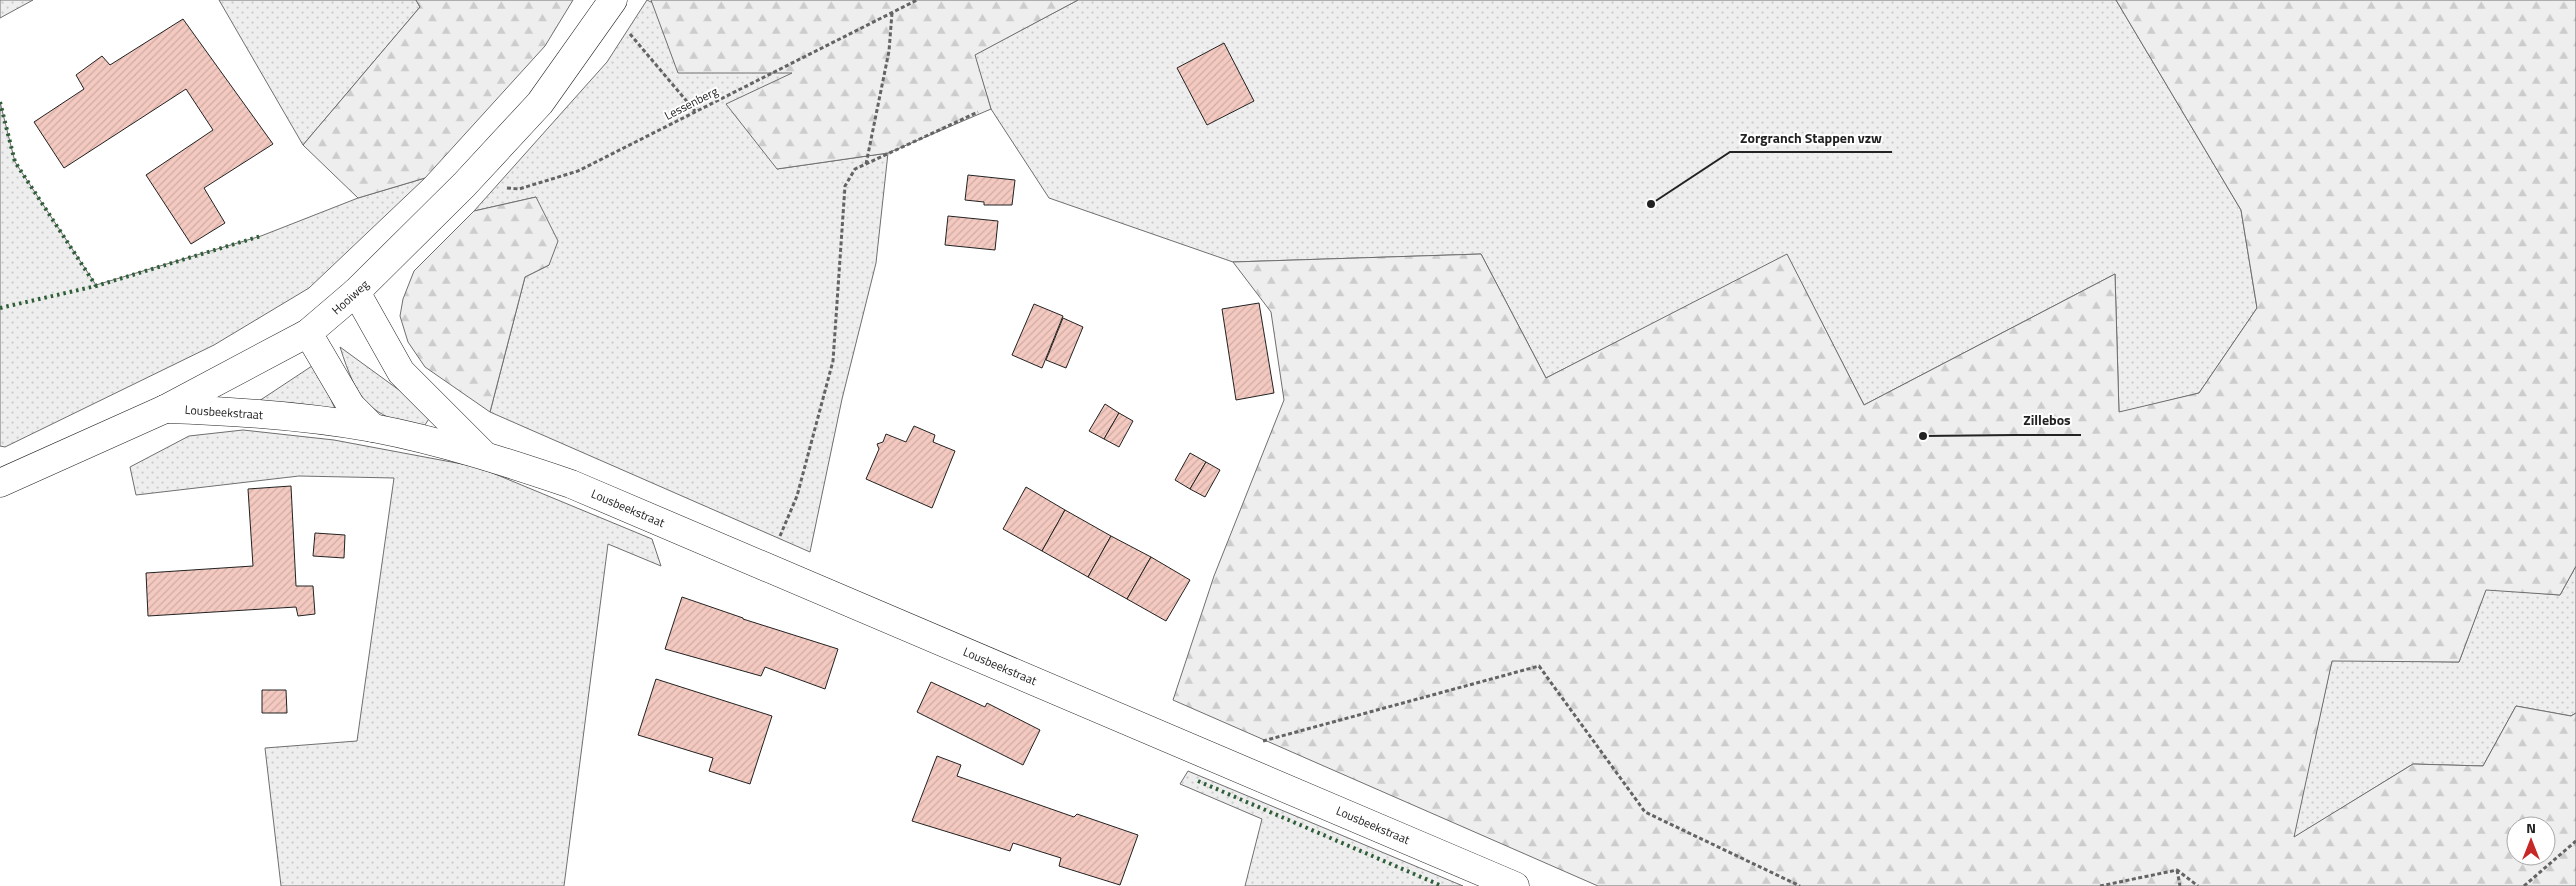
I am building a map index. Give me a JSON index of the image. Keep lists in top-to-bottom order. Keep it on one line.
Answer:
{"streets":{"street":["Hooiweg","Lousbeekstraat"],"path":["Lessenberg"]},"crossings":[["Lessenberg","Hooiweg"],["Hooiweg","Lousbeekstraat"]],"places":["Zorgranch Stappen vzw","Zillebos"],"north":"top"}
